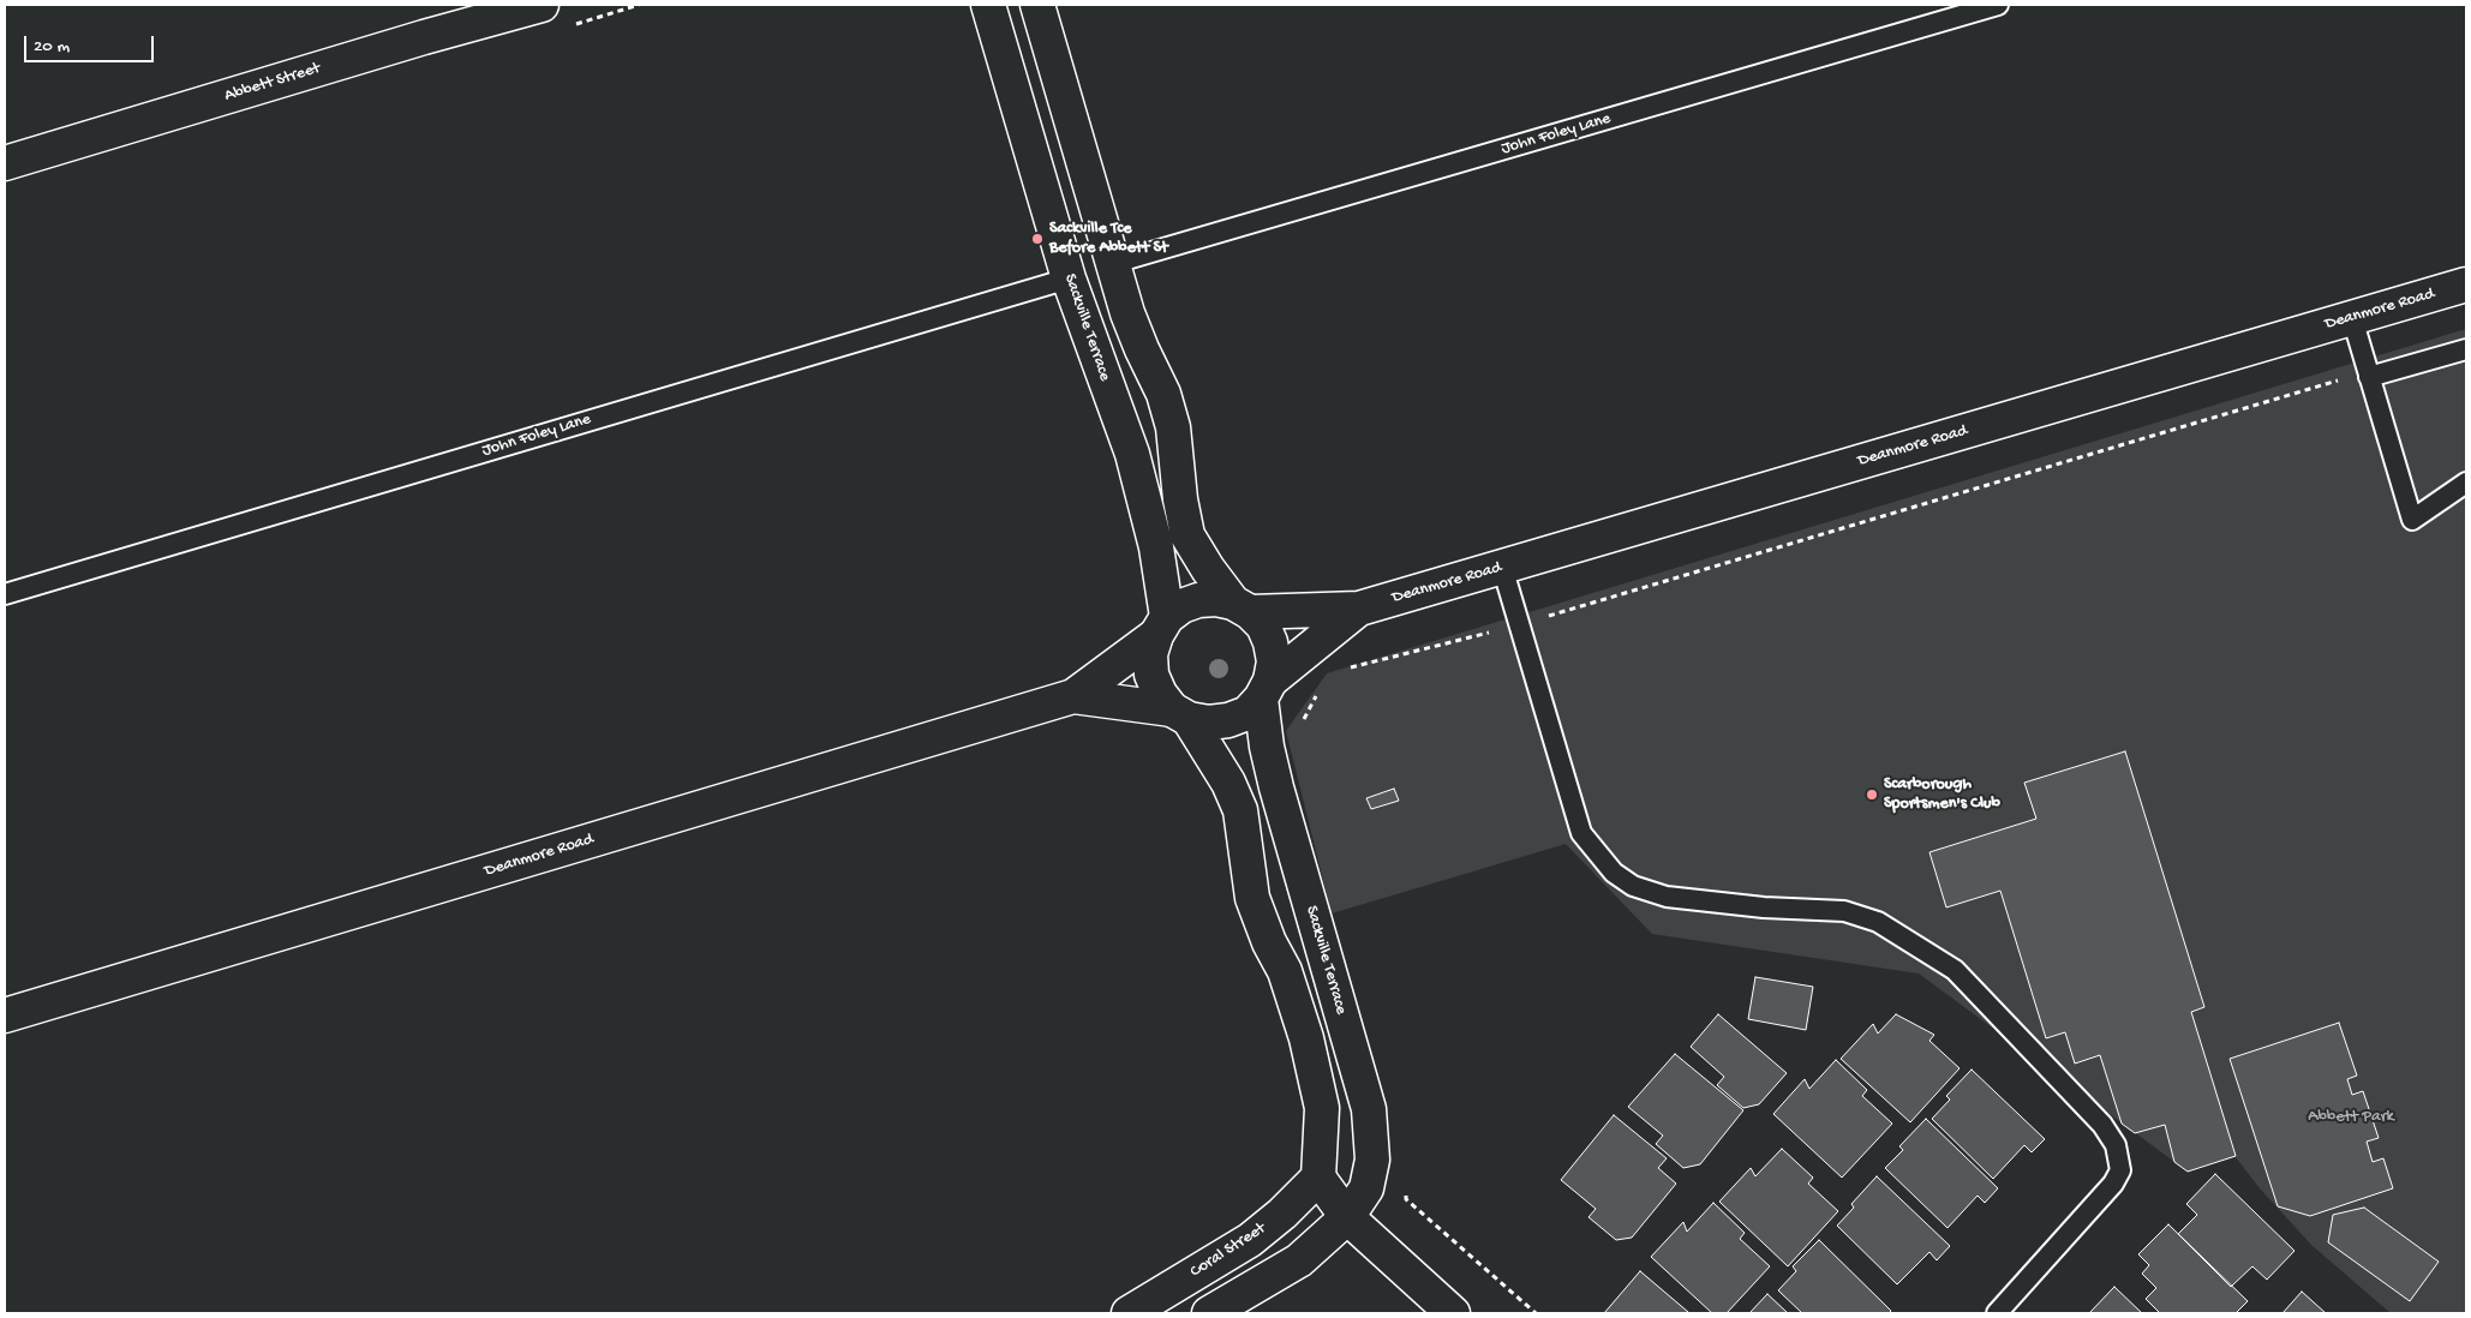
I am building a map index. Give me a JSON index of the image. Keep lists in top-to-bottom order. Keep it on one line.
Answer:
{"streets":{"street":["Abbett Street","Deanmore Road","Sackville Terrace","Coral Street"],"lane":["John Foley Lane"]},"crossings":[["John Foley Lane","Sackville Terrace"],["Deanmore Road","Sackville Terrace"],["Sackville Terrace","Coral Street"]],"parks":["Abbett Park"],"places":["Sackville Tce Before Abbett St","Scarborough Sportsmen's Club"],"scale_bar":"20 m"}
